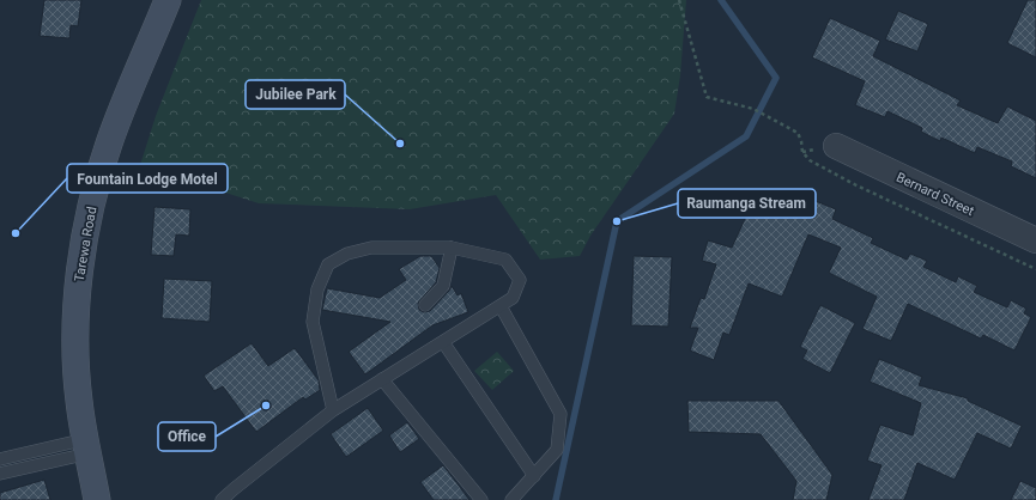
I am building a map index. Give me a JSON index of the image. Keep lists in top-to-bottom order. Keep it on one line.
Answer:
{"streets":{"main road":["Tarewa Road"],"street":["Bernard Street"]},"places":["Jubilee Park","Raumanga Stream","Fountain Lodge Motel","Office"]}
